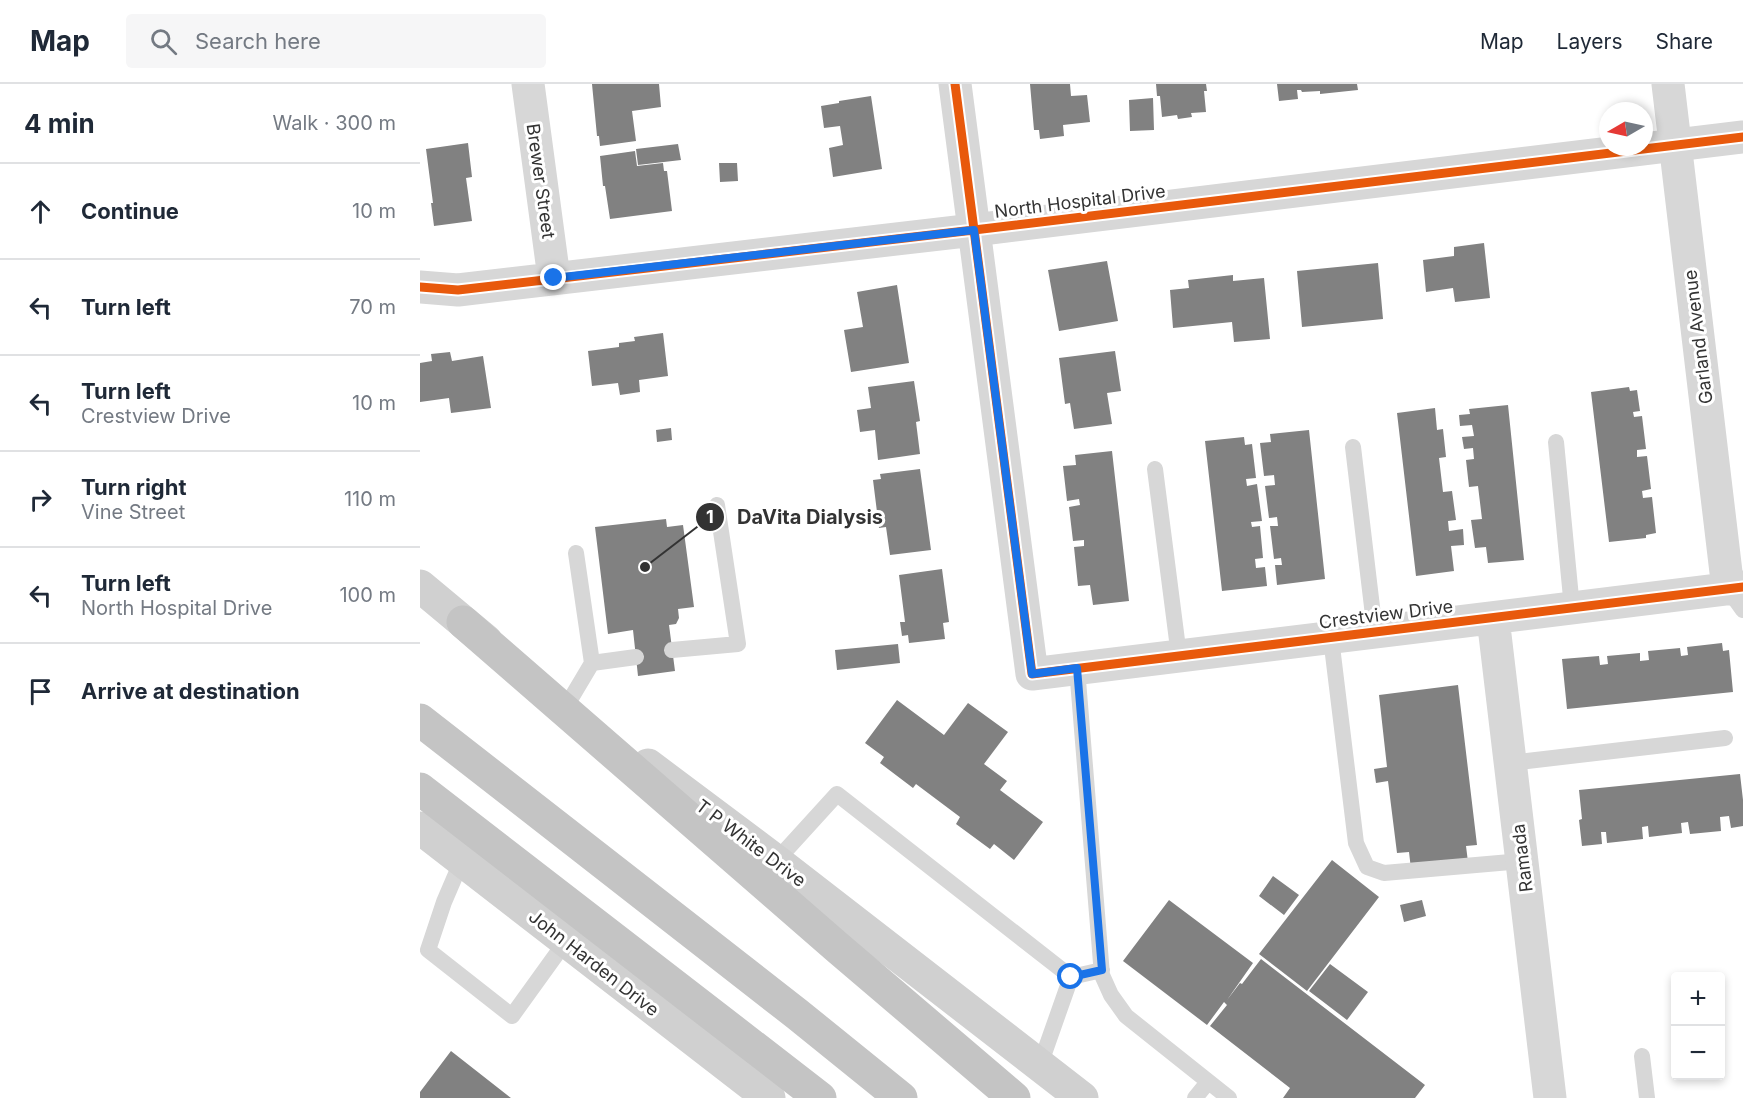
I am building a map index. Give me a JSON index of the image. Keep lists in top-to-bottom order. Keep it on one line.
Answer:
{"streets":{"main road":["T P White Drive","John Harden Drive"],"street":["Brewer Street","North Hospital Drive","Garland Avenue","Crestview Drive","Ramada"]},"crossings":[["Brewer Street","North Hospital Drive"],["North Hospital Drive","Garland Avenue"],["North Hospital Drive","Crestview Drive"],["Garland Avenue","Crestview Drive"],["Crestview Drive","Ramada"]],"places":["DaVita Dialysis"],"north":"left","page":{"header":"Map","search":"Search here","nav":["Map","Layers","Share"],"heading":["4 min","Walk · 300 m"],"list":[["Continue","10 m"],["Turn left","70 m"],["Turn left","Crestview Drive","10 m"],["Turn right","Vine Street","110 m"],["Turn left","North Hospital Drive","100 m"],"Arrive at destination"],"map_buttons":["+","−"]}}
